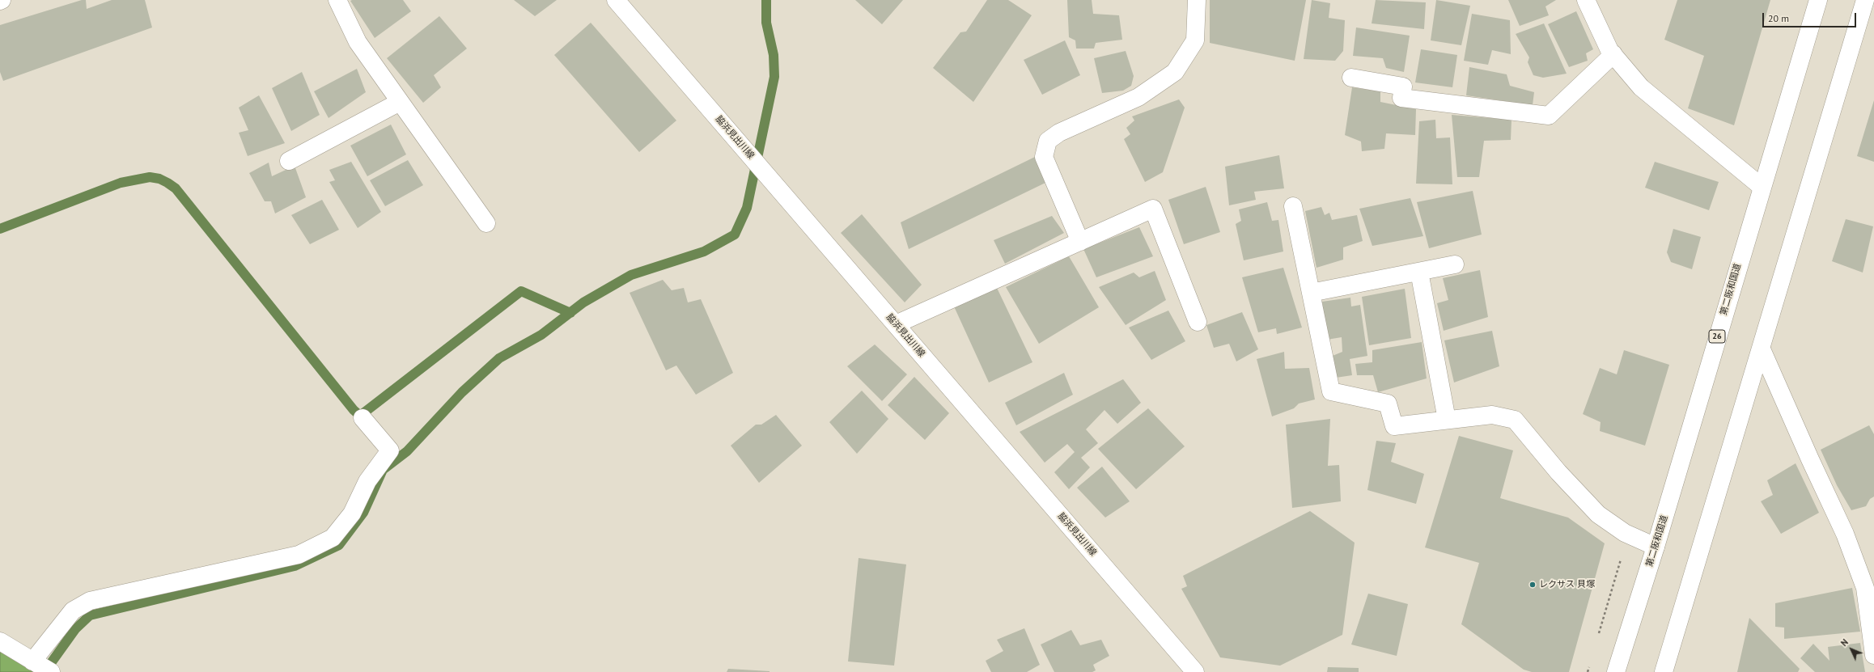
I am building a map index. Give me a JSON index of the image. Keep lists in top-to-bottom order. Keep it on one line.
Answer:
{"streets":{"main road":["脇浜見出川線","第二阪和国道","26"]},"places":["レクサス 貝塚"],"scale_bar":"20 m","north":"top left"}
